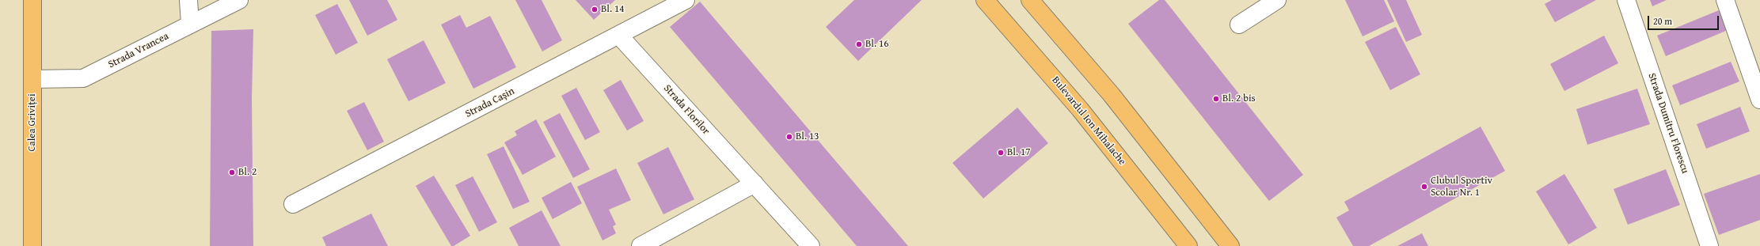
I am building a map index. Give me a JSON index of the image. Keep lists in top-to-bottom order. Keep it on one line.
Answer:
{"streets":{"main road":["Bulevardul Ion Mihalache","Calea Griviței"],"street":["Strada Vrancea","Strada Cașin","Strada Florilor","Strada Dumitru Florescu"]},"crossings":[["Strada Vrancea","Calea Griviței"],["Strada Cașin","Strada Florilor"]],"places":["Bl. 14","Bl. 16","Bl. 2 bis","Bl. 13","Bl. 17","Bl. 2","Clubul Sportiv Scolar Nr. 1"],"scale_bar":"20 m"}
